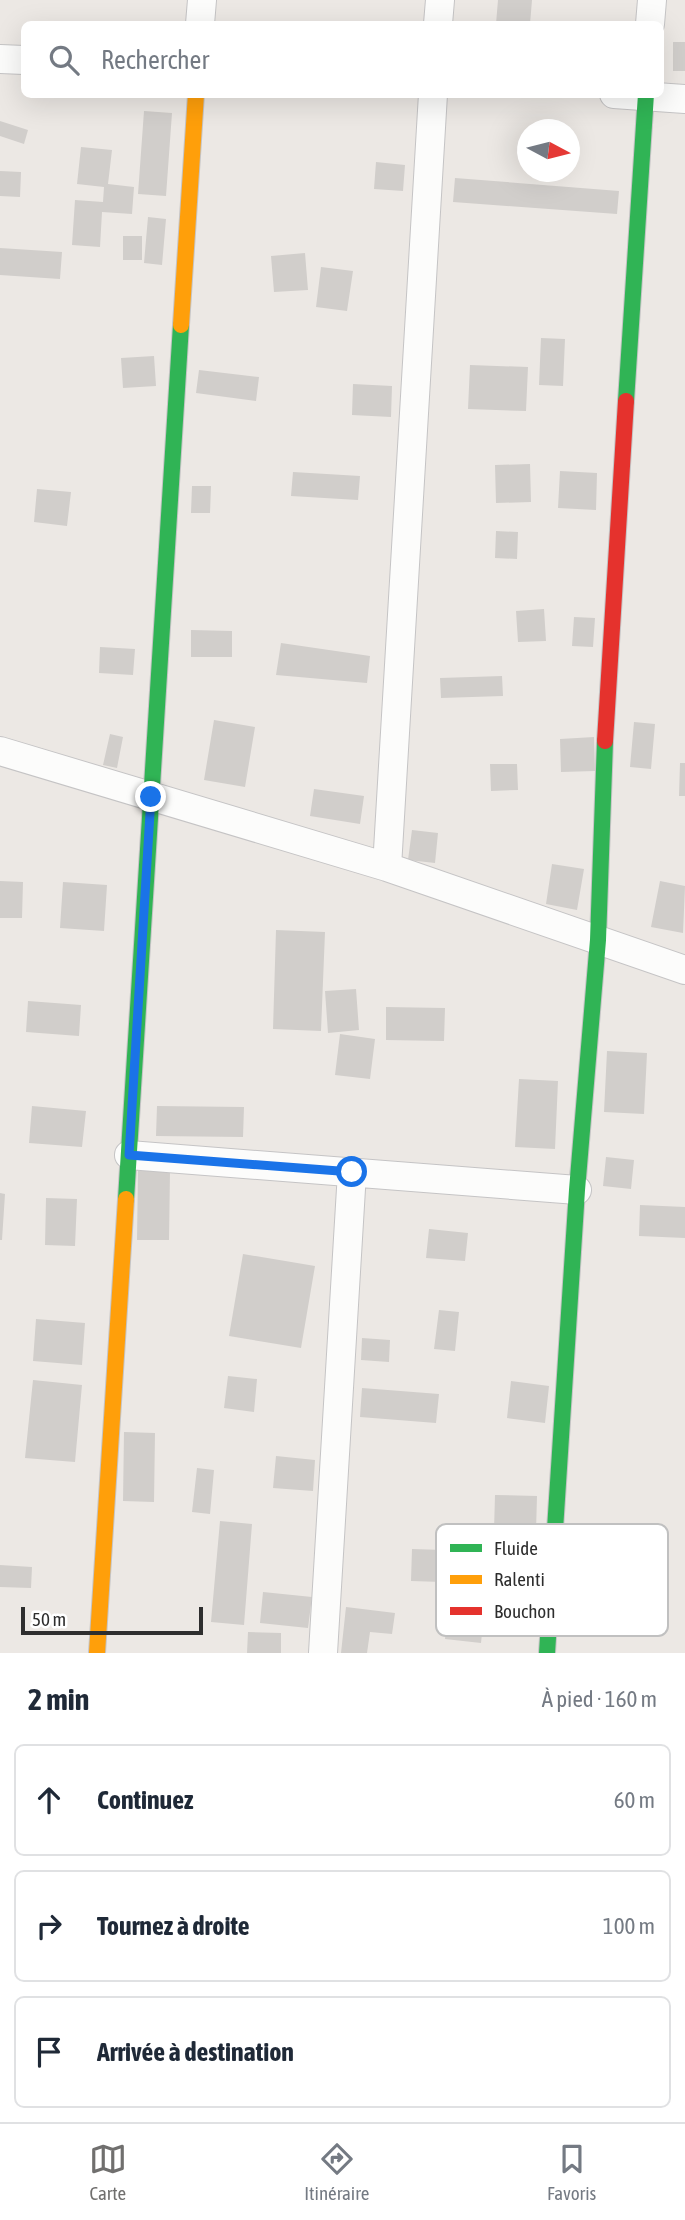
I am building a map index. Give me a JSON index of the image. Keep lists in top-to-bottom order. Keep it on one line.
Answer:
{"legend":["Fluide","Ralenti","Bouchon"],"scale_bar":"50 m","north":"right","page":{"search":"Rechercher","scale":"50 m","heading":["2 min","À pied · 160 m"],"list":[["Continuez","60 m"],["Tournez à droite","100 m"],"Arrivée à destination"],"nav":["Carte","Itinéraire","Favoris"]}}
